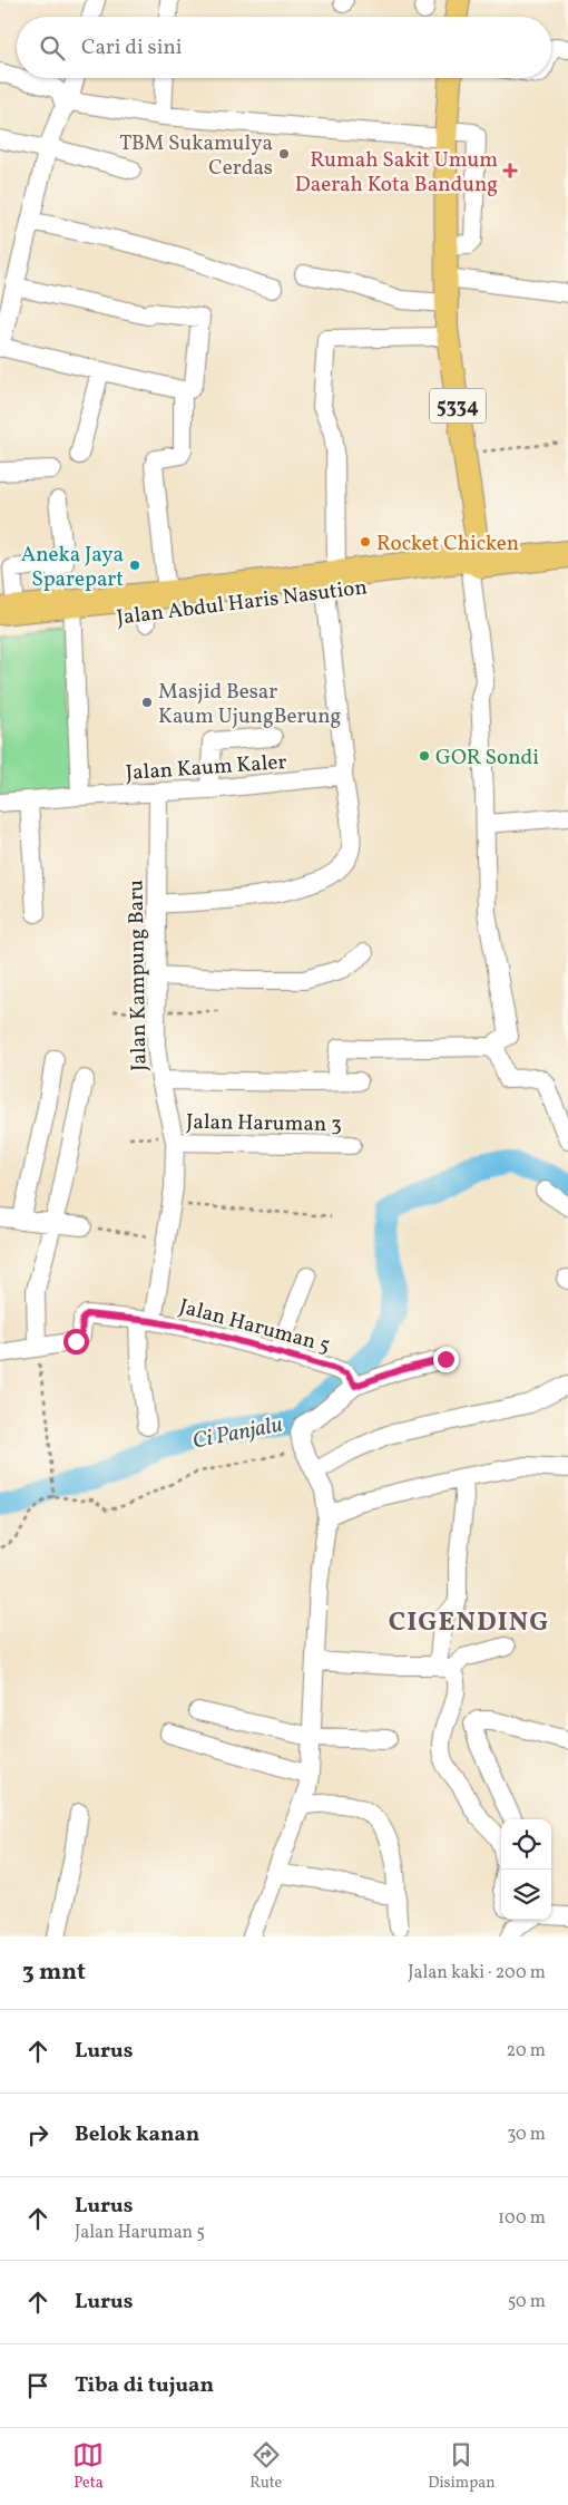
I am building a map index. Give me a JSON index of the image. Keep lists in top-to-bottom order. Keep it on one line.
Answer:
{"streets":{"highway":["Jalan Abdul Haris Nasution"],"main road":["5334"],"street":["Jalan Kaum Kaler","Jalan Kampung Baru","Jalan Haruman 3","Jalan Haruman 5"]},"crossings":[["5334","Jalan Abdul Haris Nasution"],["Jalan Kaum Kaler","Jalan Kampung Baru"],["Jalan Kampung Baru","Jalan Haruman 3"],["Jalan Kampung Baru","Jalan Haruman 5"]],"districts":["CIGENDING"],"water":["Ci Panjalu"],"places":{"other":["TBM Sukamulya Cerdas","Rocket Chicken","Aneka Jaya Sparepart","Masjid Besar Kaum UjungBerung","GOR Sondi"],"health":["Rumah Sakit Umum Daerah Kota Bandung"]},"page":{"search":"Cari di sini","heading":["3 mnt","Jalan kaki · 200 m"],"list":[["Lurus","20 m"],["Belok kanan","30 m"],["Lurus","Jalan Haruman 5","100 m"],["Lurus","50 m"],"Tiba di tujuan"],"nav":["Peta","Rute","Disimpan"]}}
